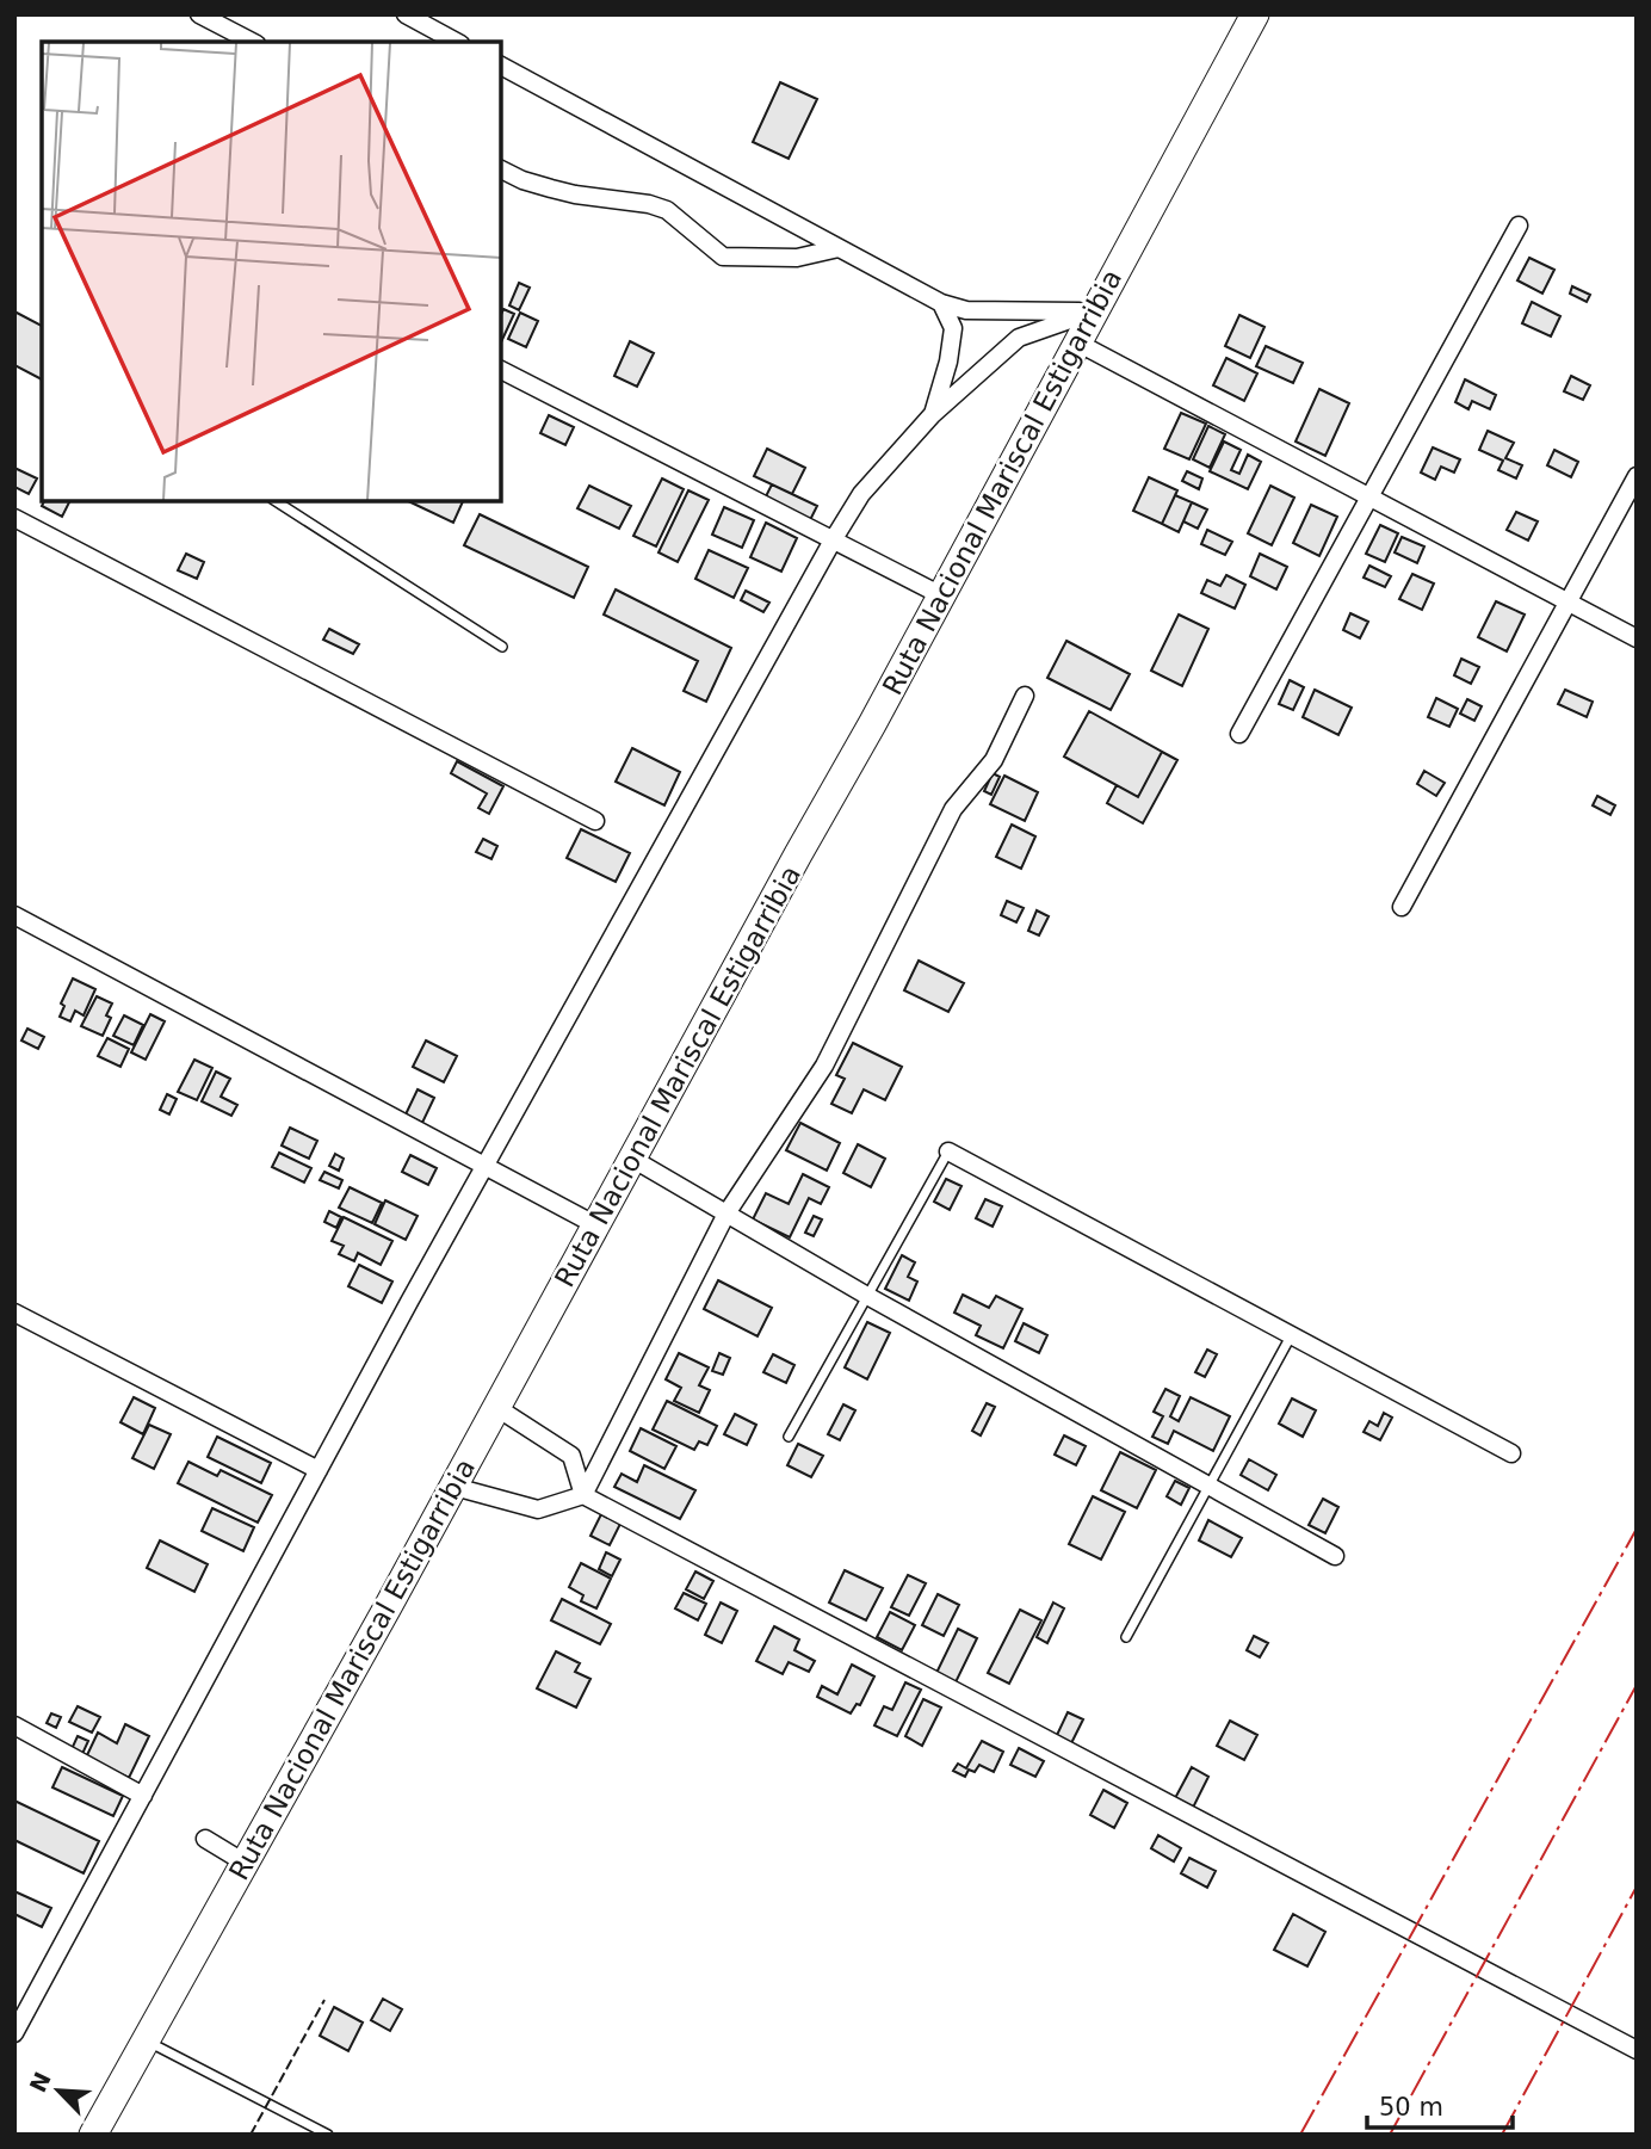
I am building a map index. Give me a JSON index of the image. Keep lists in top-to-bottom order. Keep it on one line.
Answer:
{"streets":{"main road":["Ruta Nacional Mariscal Estigarribia"]},"scale_bar":"50 m","north":"top left"}
